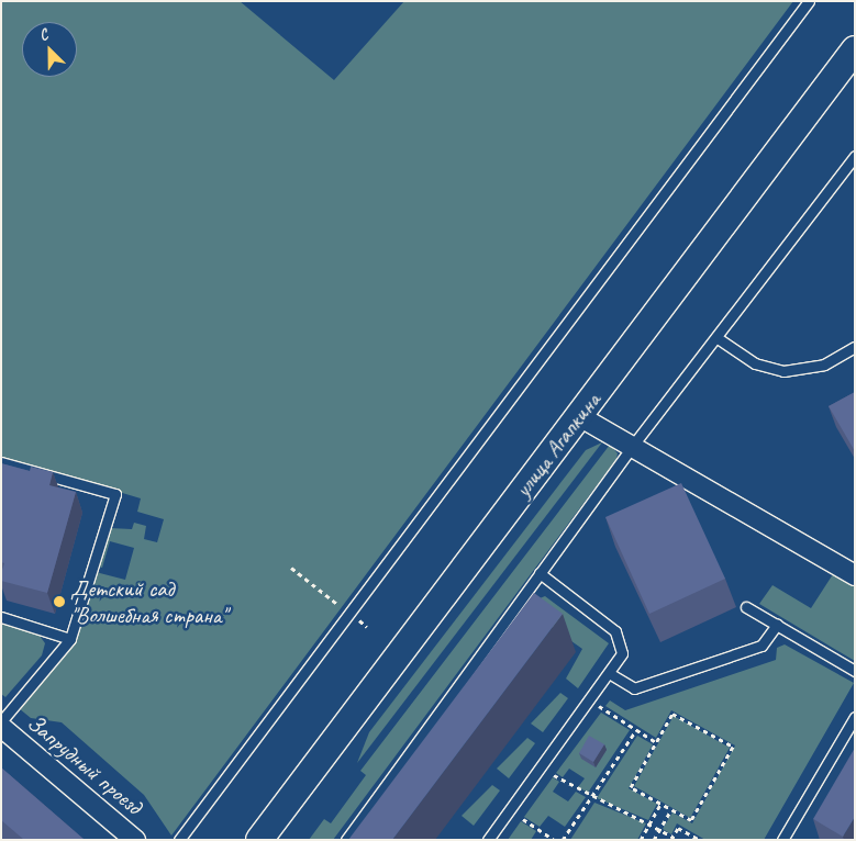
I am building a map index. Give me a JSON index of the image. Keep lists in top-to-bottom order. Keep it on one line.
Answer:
{"streets":{"main road":["улица Агапкина"],"street":["Запрудный проезд"]},"places":["Детский сад \"Волшебная страна\""],"north":"top left"}
